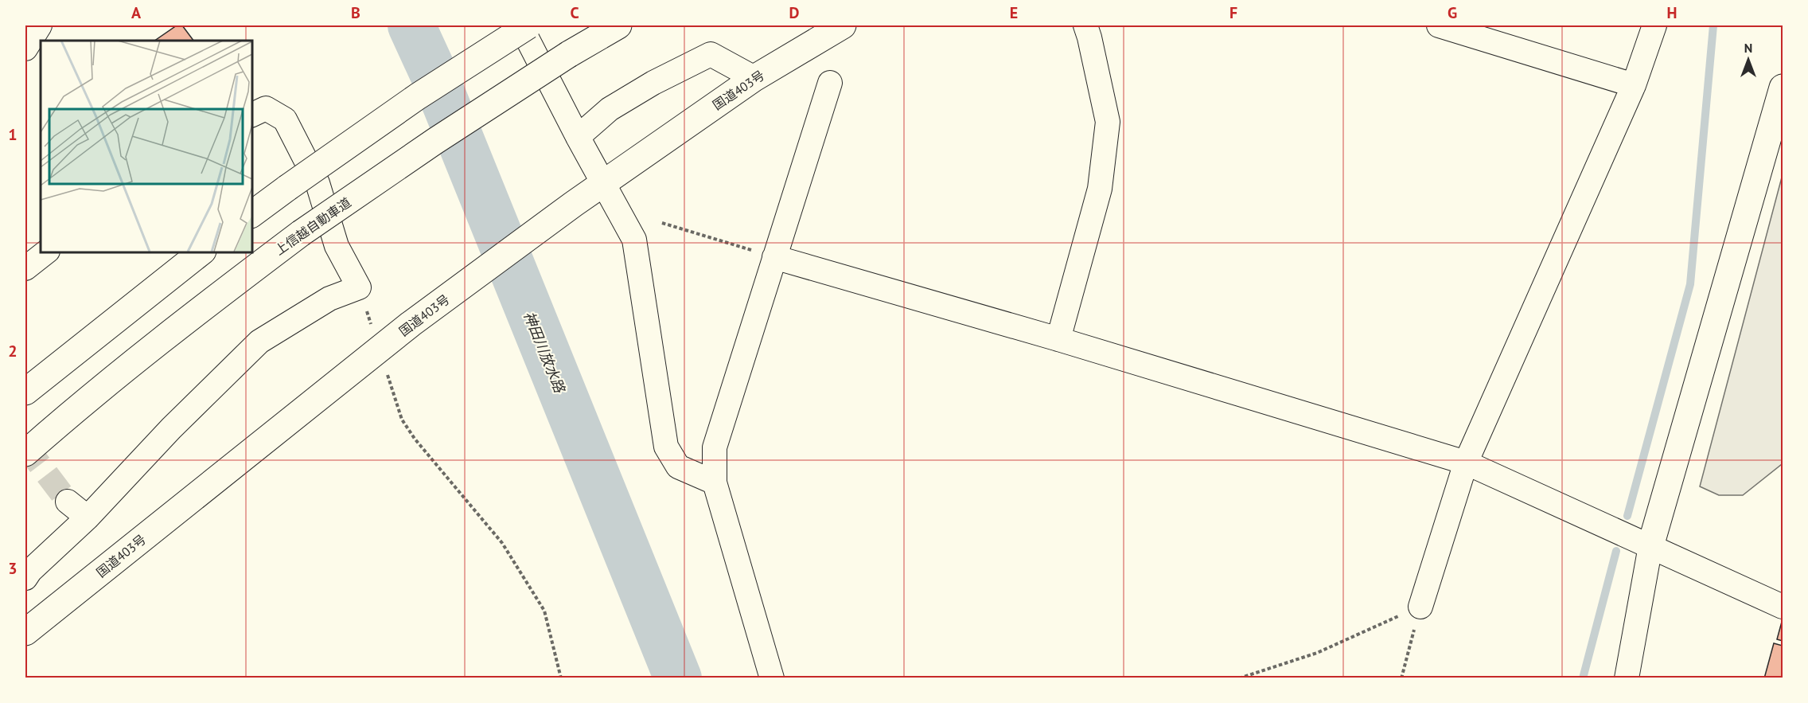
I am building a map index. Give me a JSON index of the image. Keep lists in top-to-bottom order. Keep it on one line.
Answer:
{"streets":{"main road":["国道403号","上信越自動車道"]},"water":["神田川放水路"],"north":"top","grid":{"columns":["A","B","C","D","E","F","G","H"],"rows":["1","2","3"]}}
